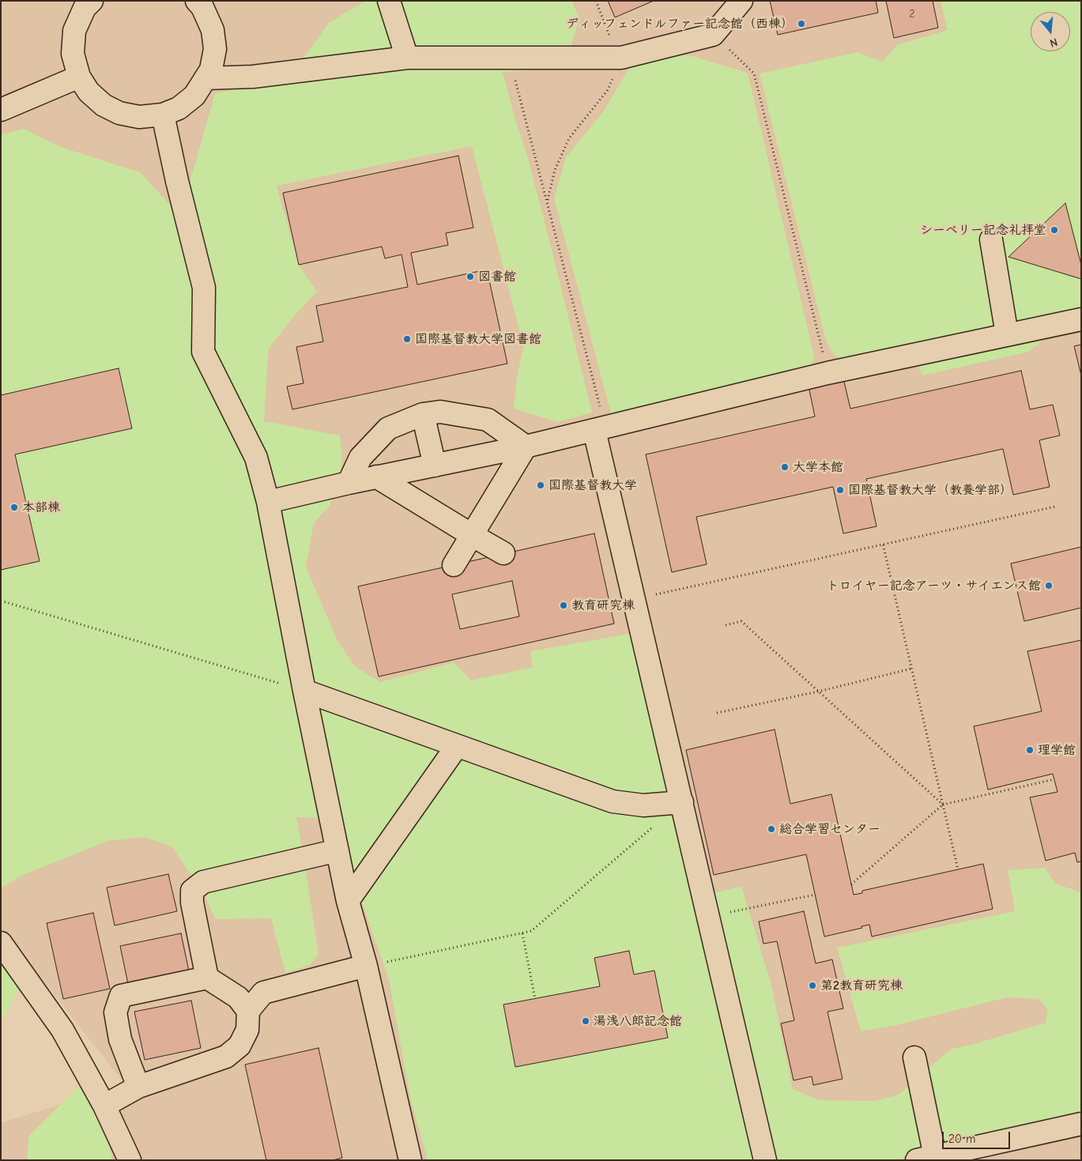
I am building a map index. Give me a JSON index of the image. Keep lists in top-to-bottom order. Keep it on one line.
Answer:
{"places":["ディッフェンドルファー記念館（西棟）","シーベリー記念礼拝堂","図書館","国際基督教大学図書館","大学本館","国際基督教大学","国際基督教大学（教養学部）","本部棟","トロイヤー記念アーツ・サイエンス館","教育研究棟","理学館","総合学習センター","第2教育研究棟","湯浅八郎記念館"],"house_numbers":["2"],"scale_bar":"20 m","north":"bottom"}
